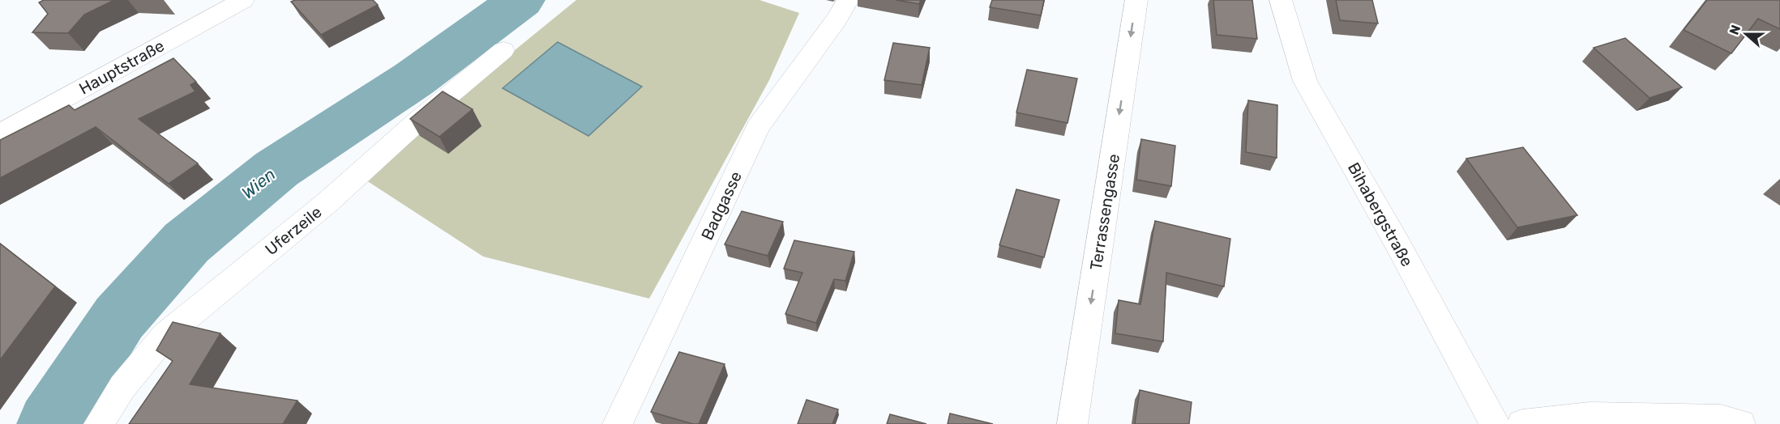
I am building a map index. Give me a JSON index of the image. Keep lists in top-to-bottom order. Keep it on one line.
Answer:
{"streets":{"street":["Hauptstraße","Badgasse","Terrassengasse","Bihabergstraße","Uferzeile"]},"one_way":["Terrassengasse"],"water":["Wien"],"north":"left"}
